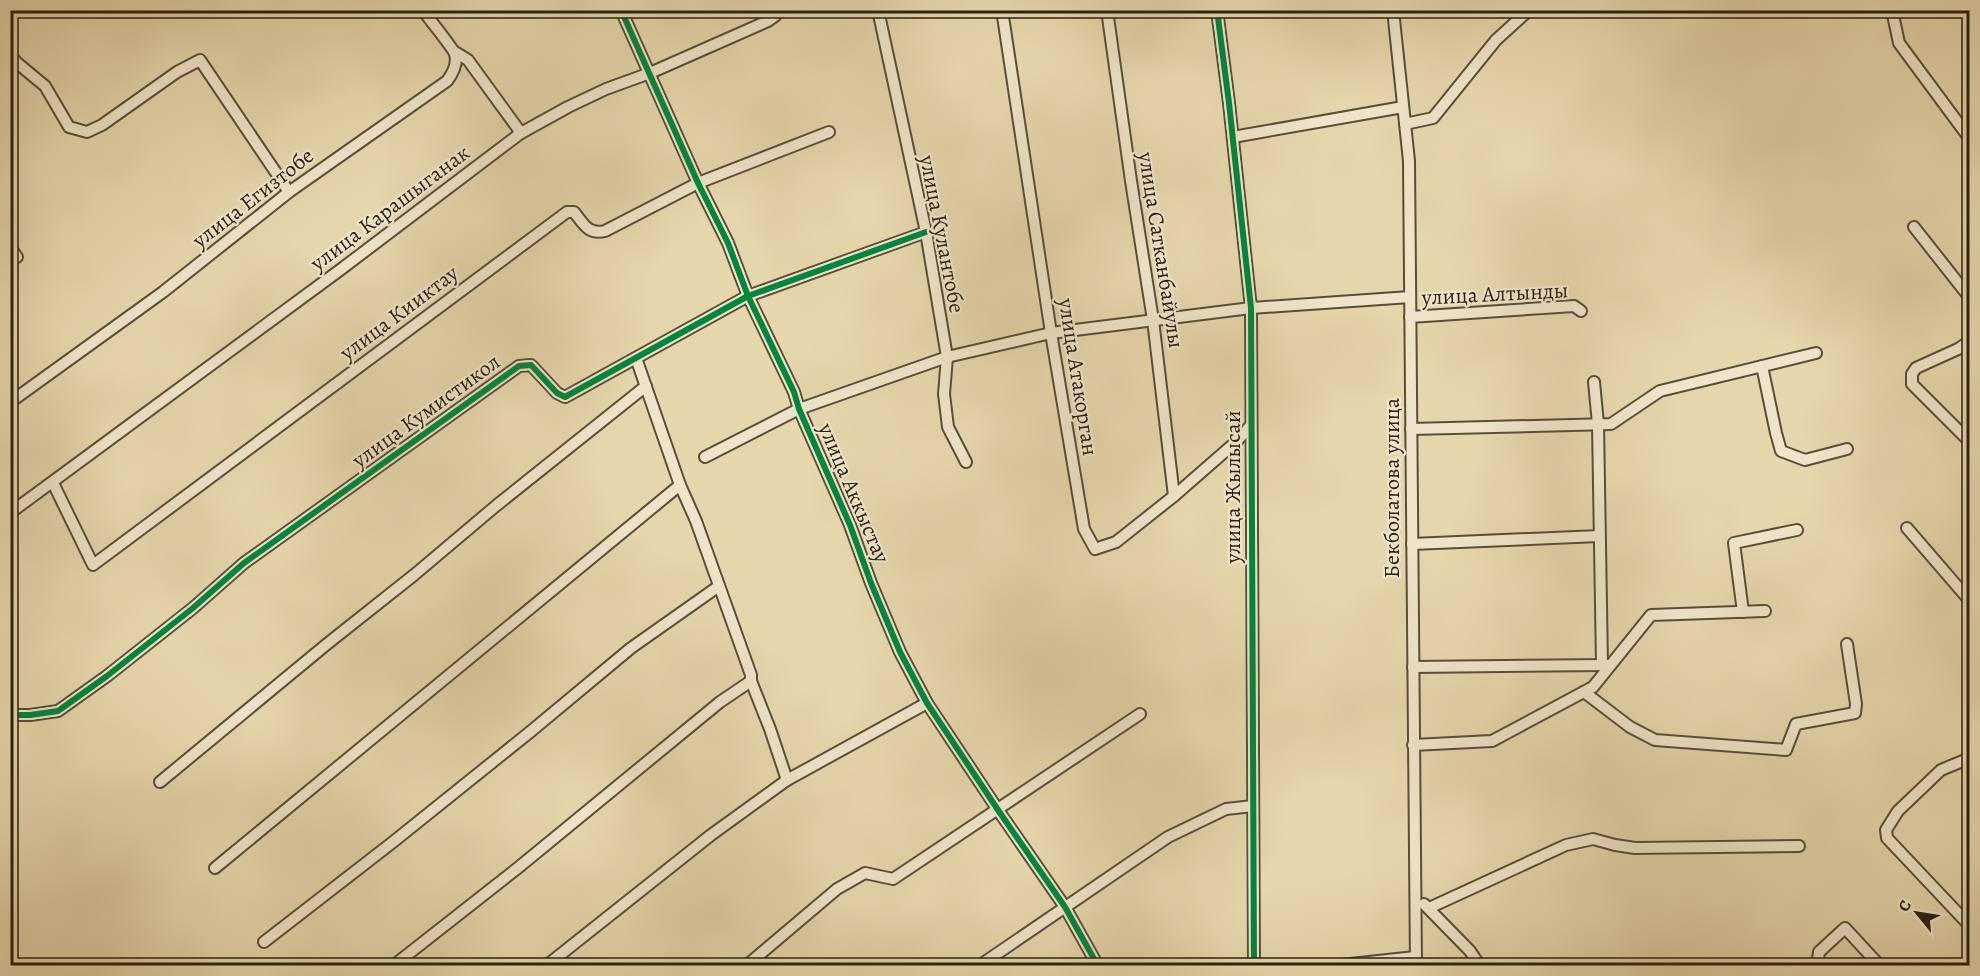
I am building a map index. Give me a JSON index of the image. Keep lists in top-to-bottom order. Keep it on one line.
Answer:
{"streets":{"street":["улица Егизтобе","улица Карашыганак","улица Кулантобе","улица Сатканбайулы","улица Алтынды","улица Кииктау","улица Атакорган","улица Кумистикол","улица Жылысай","Бекболатова улица","улица Аккыстау"]},"crossings":[["улица Карашыганак","улица Кииктау"],["улица Карашыганак","улица Аккыстау"],["улица Кулантобе","улица Алтынды"],["улица Кулантобе","улица Кумистикол"],["улица Сатканбайулы","улица Алтынды"],["улица Сатканбайулы","улица Атакорган"],["улица Алтынды","улица Атакорган"],["улица Алтынды","улица Жылысай"],["улица Алтынды","Бекболатова улица"],["улица Алтынды","улица Аккыстау"],["улица Кииктау","улица Аккыстау"],["улица Атакорган","улица Жылысай"],["улица Кумистикол","улица Аккыстау"]],"north":"top left"}
